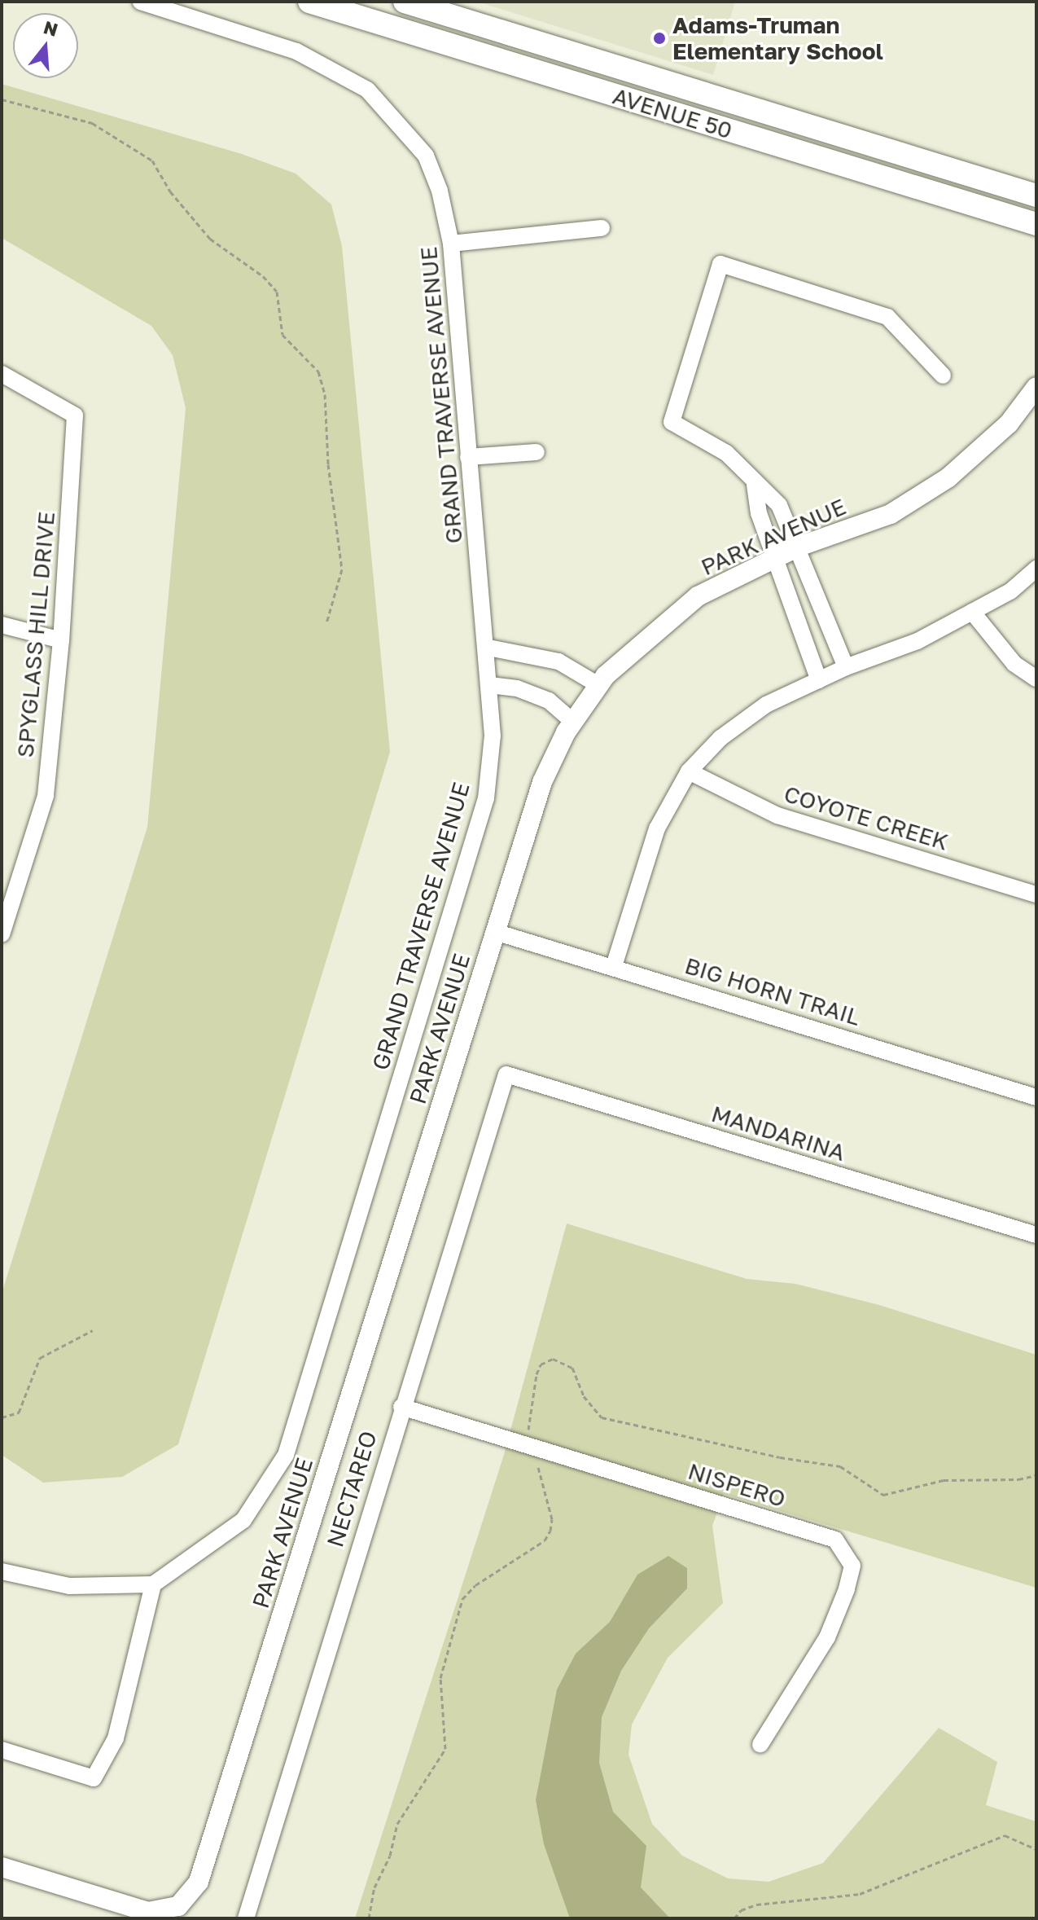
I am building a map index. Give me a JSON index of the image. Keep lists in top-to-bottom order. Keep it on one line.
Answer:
{"streets":{"main road":["AVENUE 50"],"street":["GRAND TRAVERSE AVENUE","PARK AVENUE","SPYGLASS HILL DRIVE","COYOTE CREEK","BIG HORN TRAIL","MANDARINA","NISPERO","NECTAREO"]},"crossings":[["PARK AVENUE","BIG HORN TRAIL"],["MANDARINA","NECTAREO"],["NISPERO","NECTAREO"]],"places":["Adams-Truman Elementary School"],"north":"top"}
